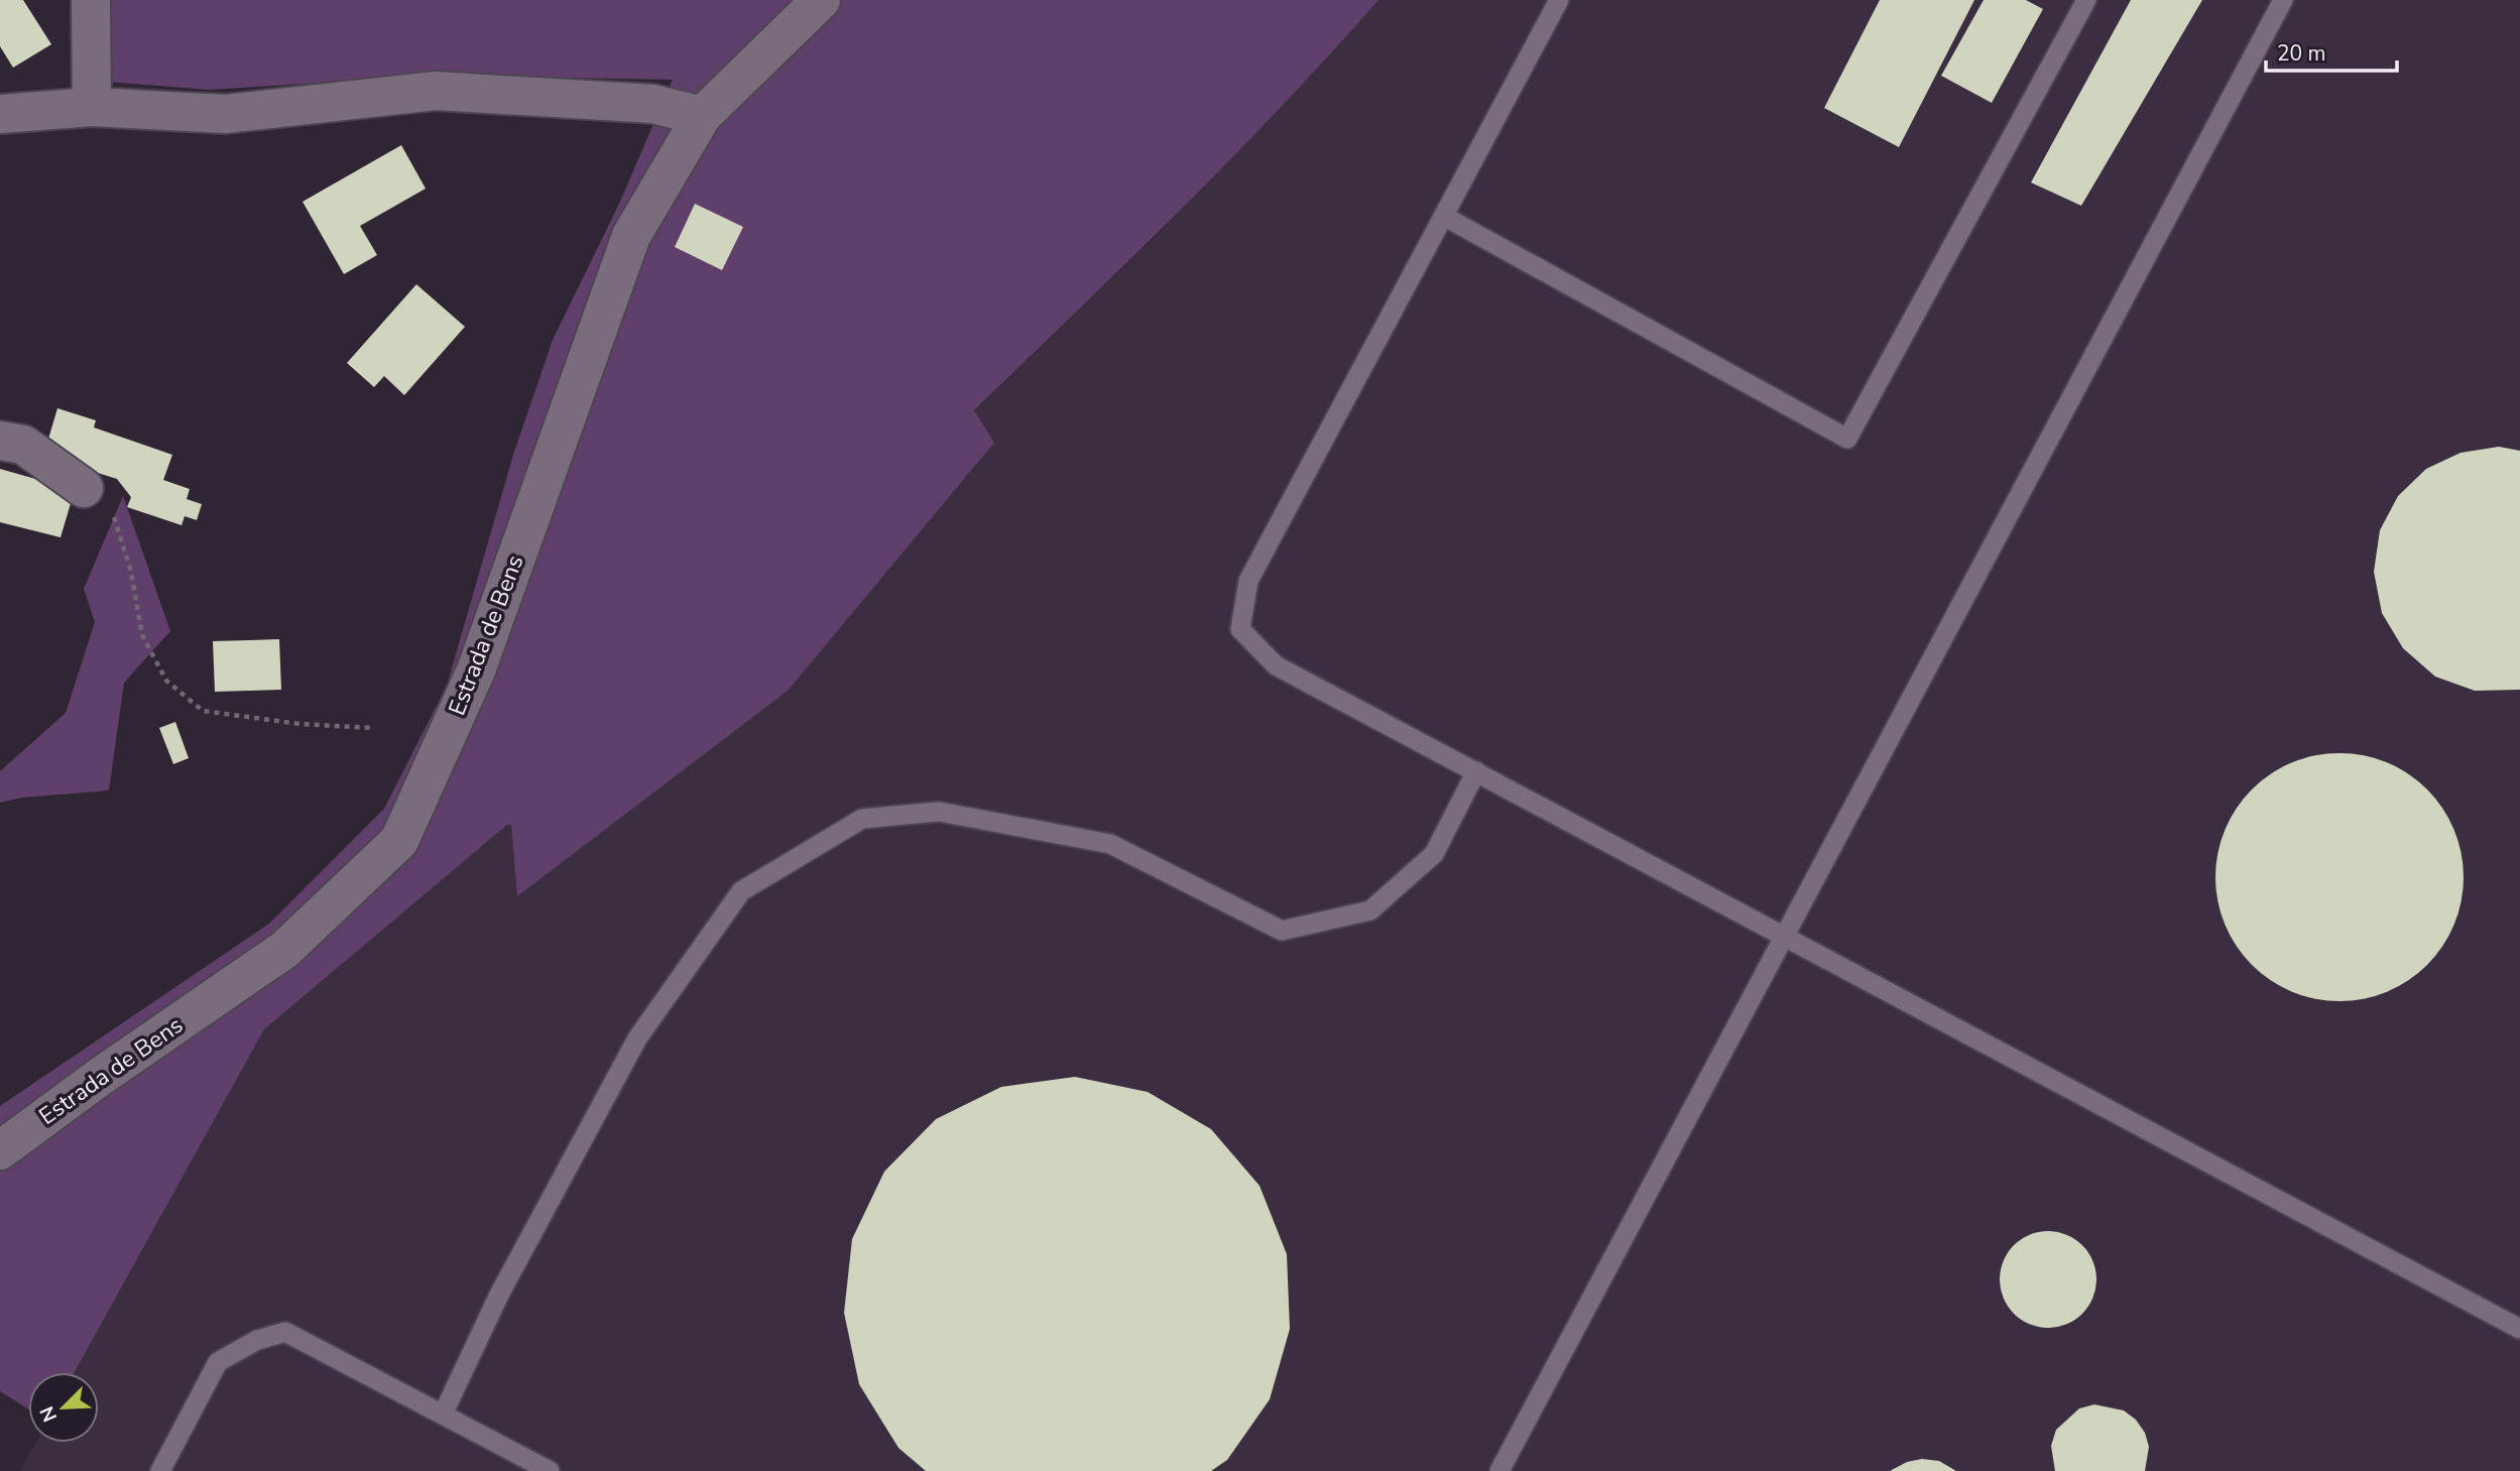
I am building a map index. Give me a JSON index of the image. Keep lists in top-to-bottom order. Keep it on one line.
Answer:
{"streets":{"street":["Estrada de Bens"]},"scale_bar":"20 m","north":"bottom left"}
